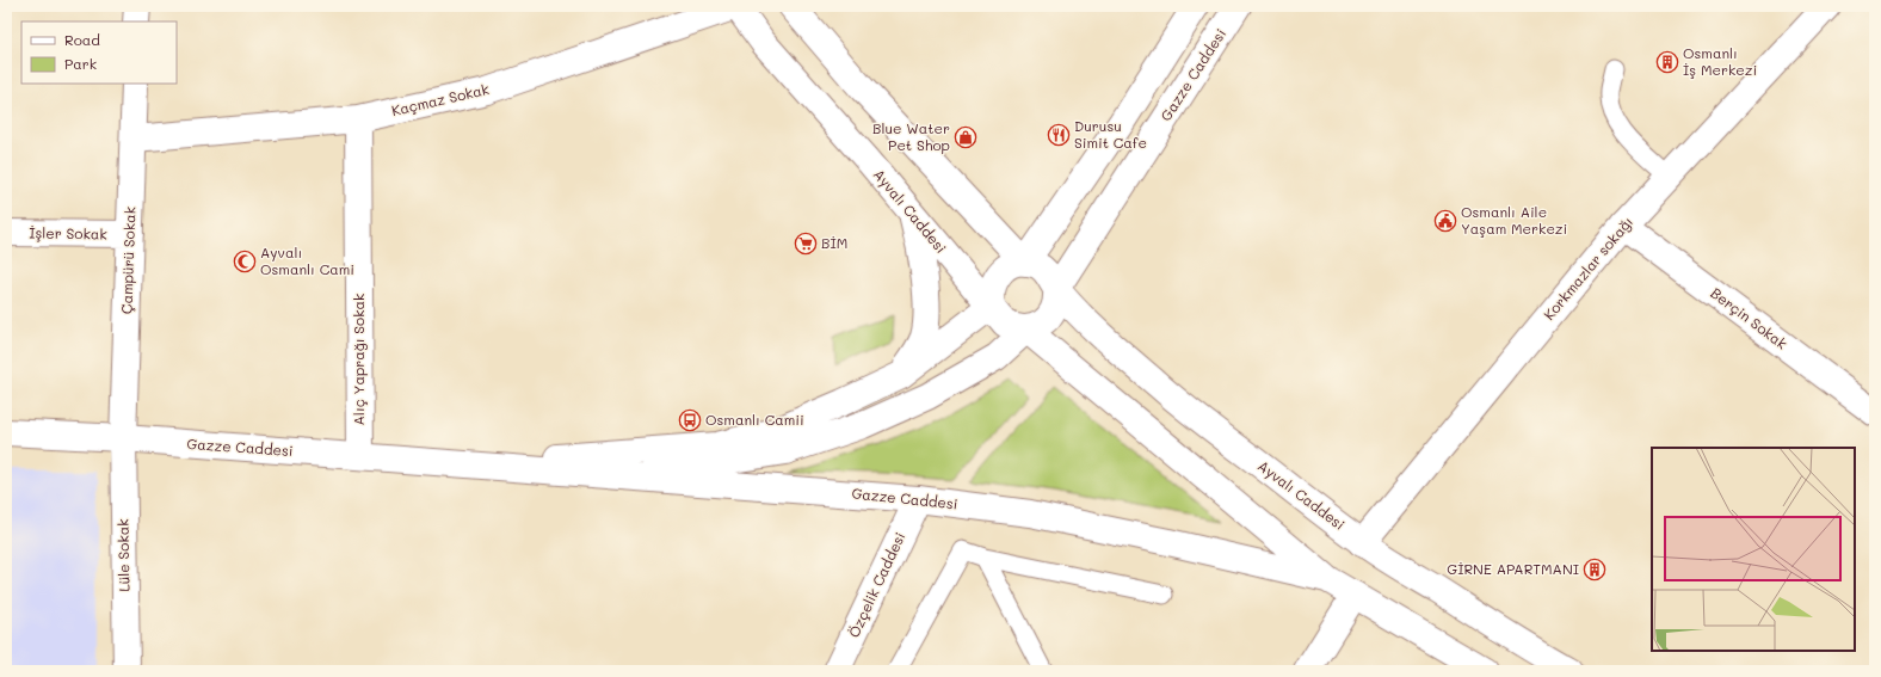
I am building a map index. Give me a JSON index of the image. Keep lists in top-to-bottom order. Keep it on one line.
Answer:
{"streets":{"main road":["Gazze Caddesi","Kaçmaz Sokak","Ayvalı Caddesi","İşler Sokak","Çampürü Sokak","Korkmazlar sokağı","Berçin Sokak","Alıç Yaprağı Sokak","Lüle Sokak","Özçelik Caddesi"]},"crossings":[["Gazze Caddesi","Ayvalı Caddesi"],["Gazze Caddesi","Çampürü Sokak"],["Gazze Caddesi","Alıç Yaprağı Sokak"],["Gazze Caddesi","Lüle Sokak"],["Gazze Caddesi","Özçelik Caddesi"],["Kaçmaz Sokak","Ayvalı Caddesi"],["Kaçmaz Sokak","Çampürü Sokak"],["Kaçmaz Sokak","Alıç Yaprağı Sokak"],["Ayvalı Caddesi","Korkmazlar sokağı"],["İşler Sokak","Çampürü Sokak"],["Çampürü Sokak","Lüle Sokak"],["Korkmazlar sokağı","Berçin Sokak"]],"places":{"building":["Osmanlı İş Merkezi","GİRNE APARTMANI"],"restaurant":["Durusu Simit Cafe"],"shop":["Blue Water Pet Shop"],"public building":["Osmanlı Aile Yaşam Merkezi"],"supermarket":["BİM"],"mosque":["Ayvalı Osmanlı Cami"],"bus stop":["Osmanlı Camii"]},"legend":["Road","Park"]}
